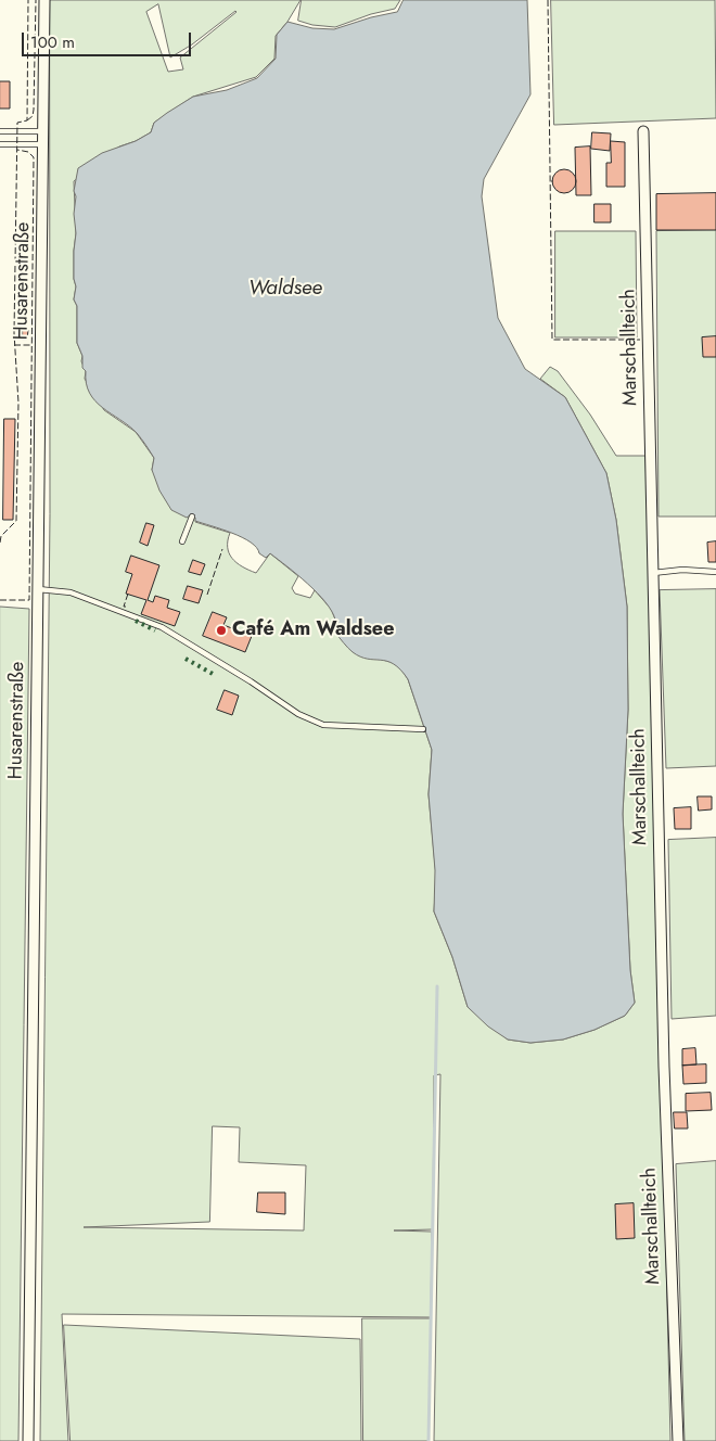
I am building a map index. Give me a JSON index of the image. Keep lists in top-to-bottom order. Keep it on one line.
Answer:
{"streets":{"street":["Husarenstraße","Marschallteich"]},"water":["Waldsee"],"places":["Café Am Waldsee"],"scale_bar":"100 m"}
